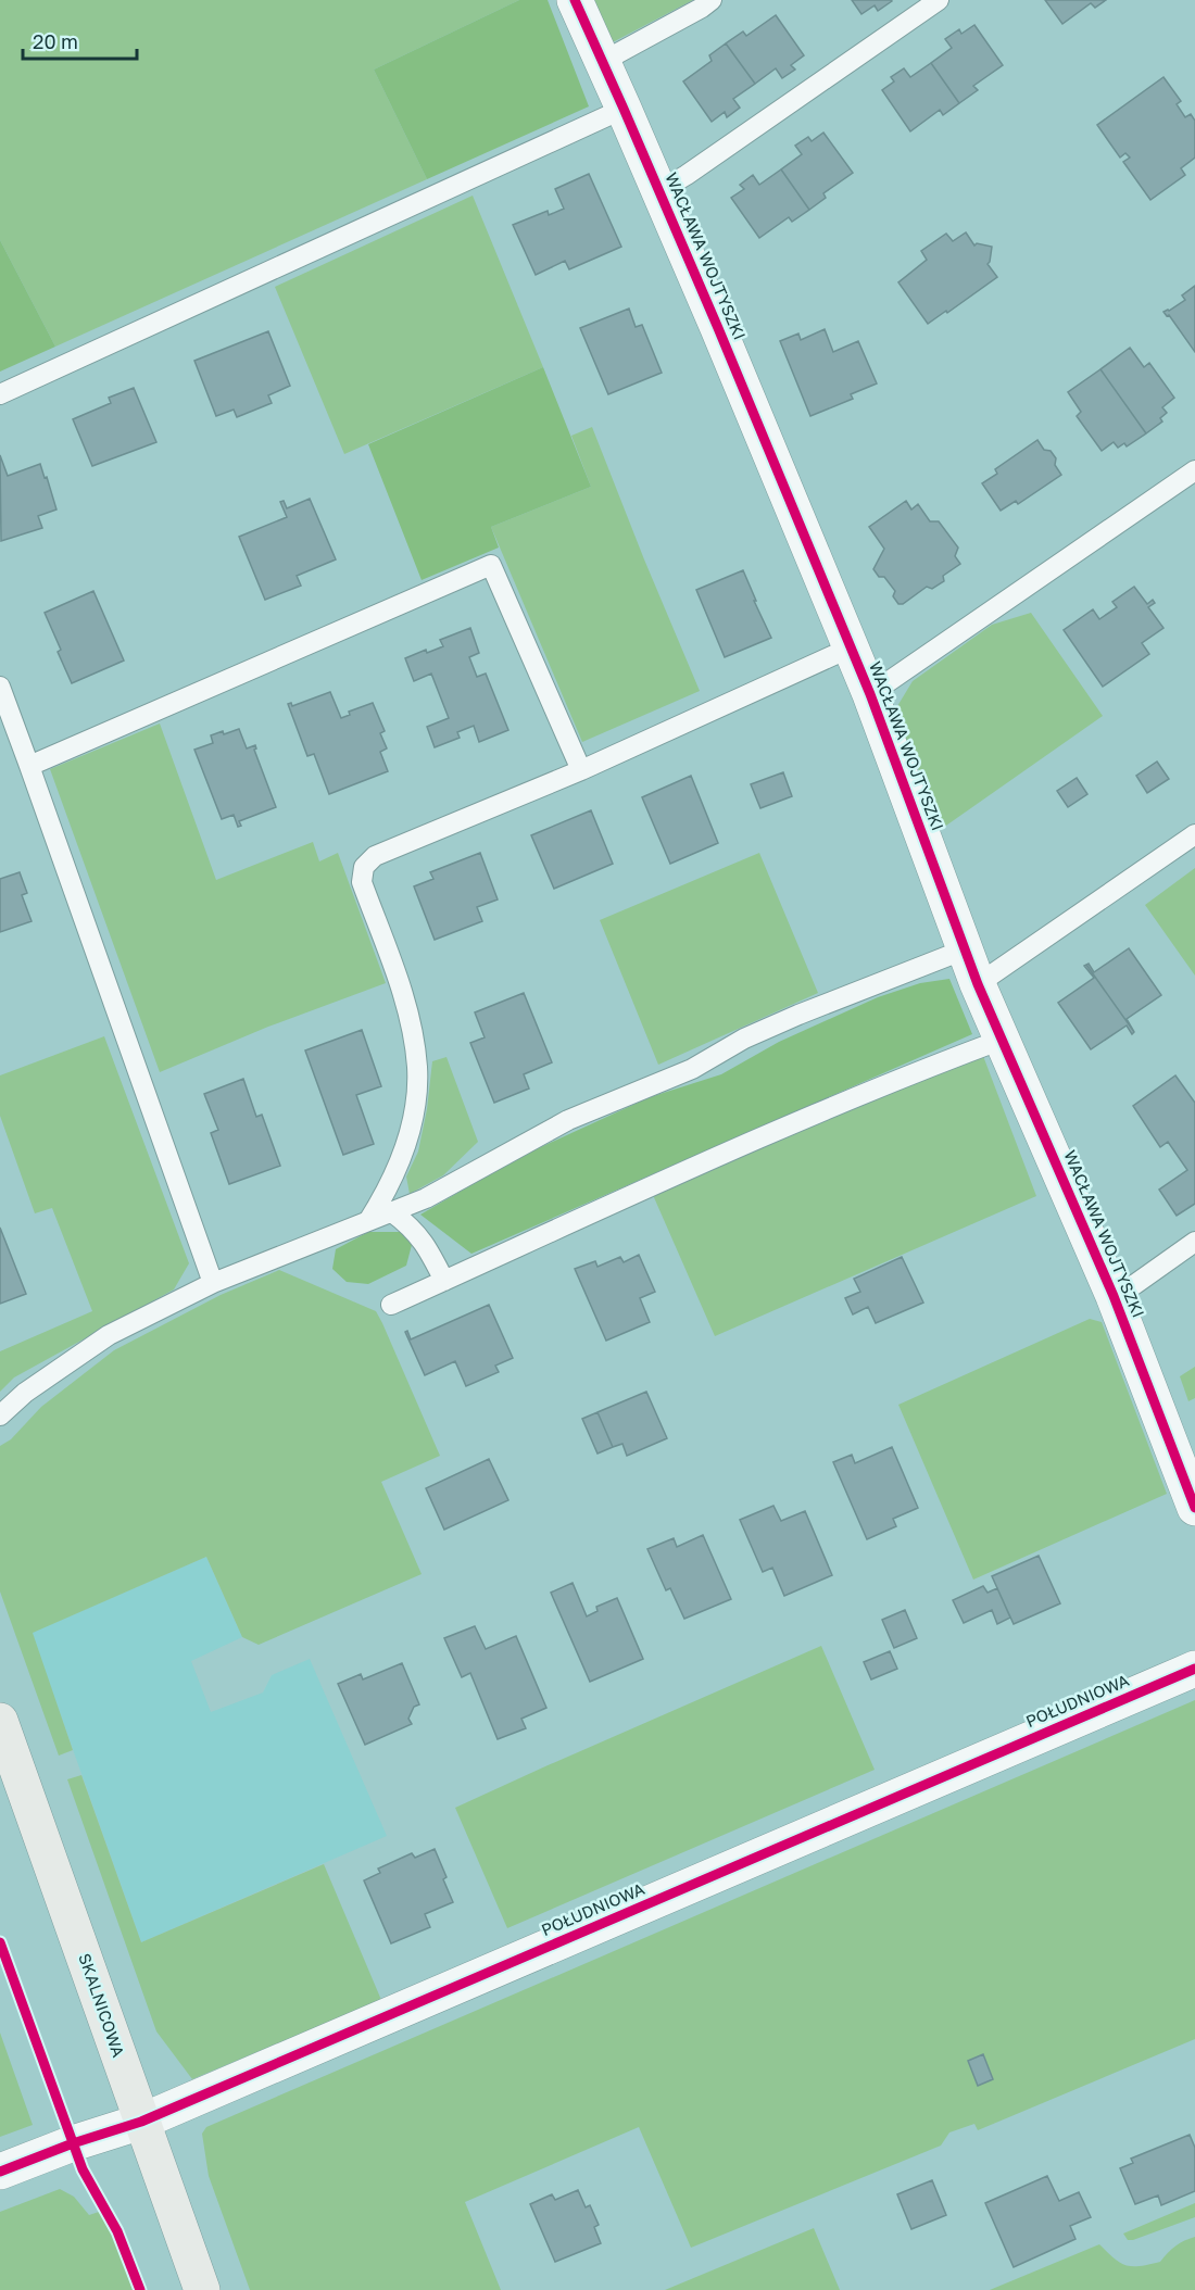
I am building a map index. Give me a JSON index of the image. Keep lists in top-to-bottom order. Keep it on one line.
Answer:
{"streets":{"street":["WACŁAWA WOJTYSZKI","POŁUDNIOWA","SKALNICOWA"]},"crossings":[["POŁUDNIOWA","SKALNICOWA"]],"scale_bar":"20 m"}
